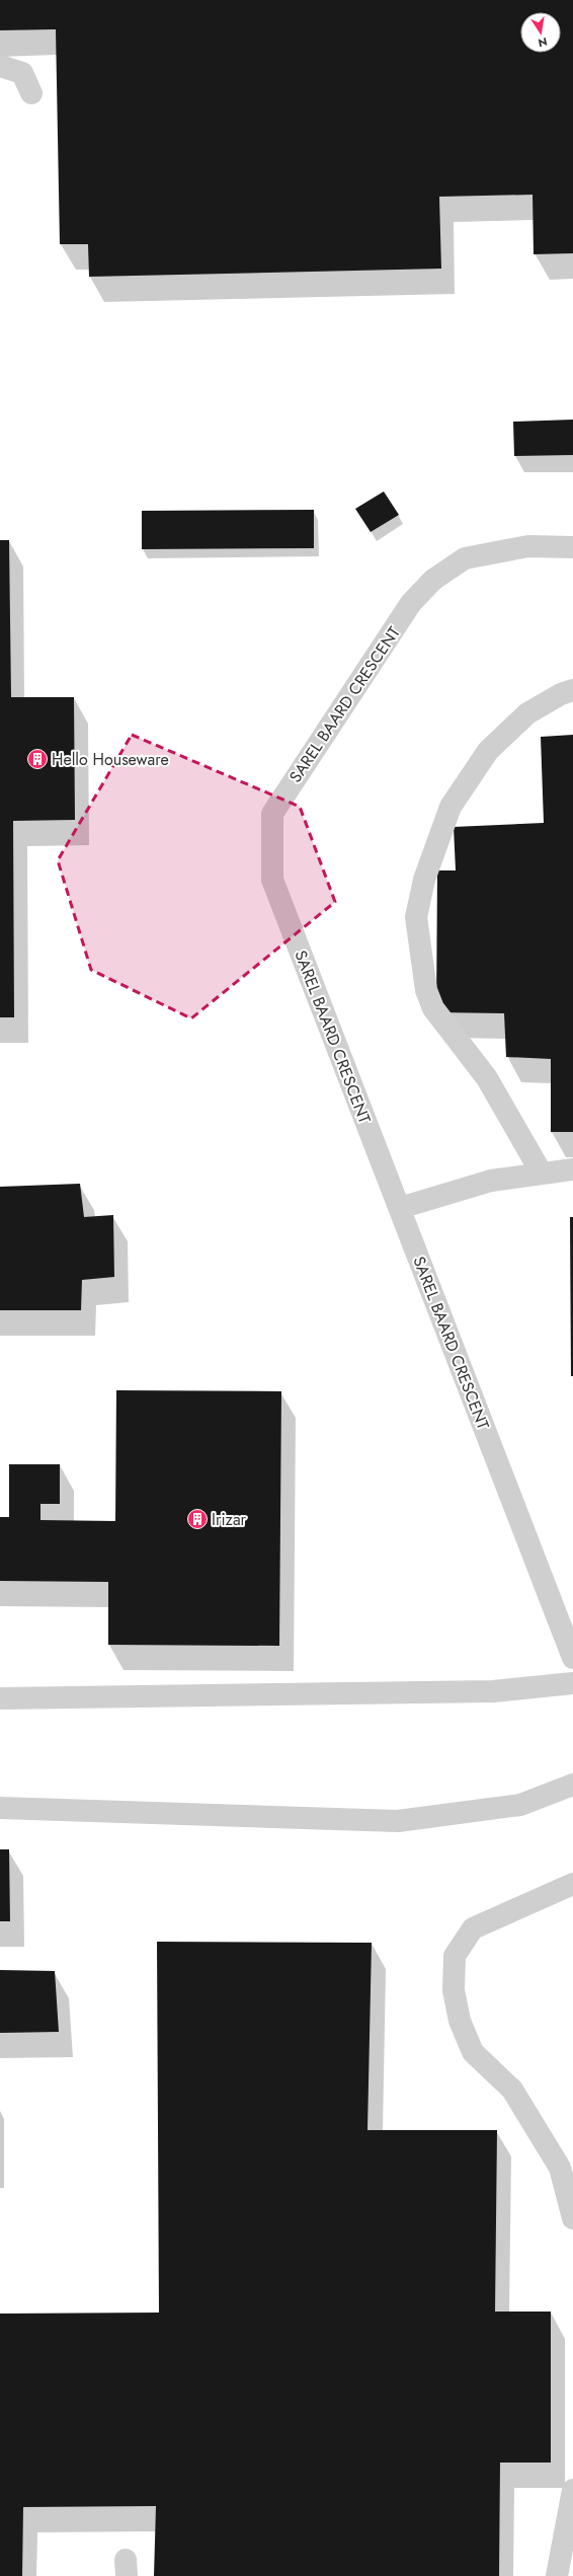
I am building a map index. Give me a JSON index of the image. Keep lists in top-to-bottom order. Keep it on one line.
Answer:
{"streets":{"lane":["SAREL BAARD CRESCENT"]},"places":{"building":["Hello Houseware","Irizar"]},"north":"bottom"}
